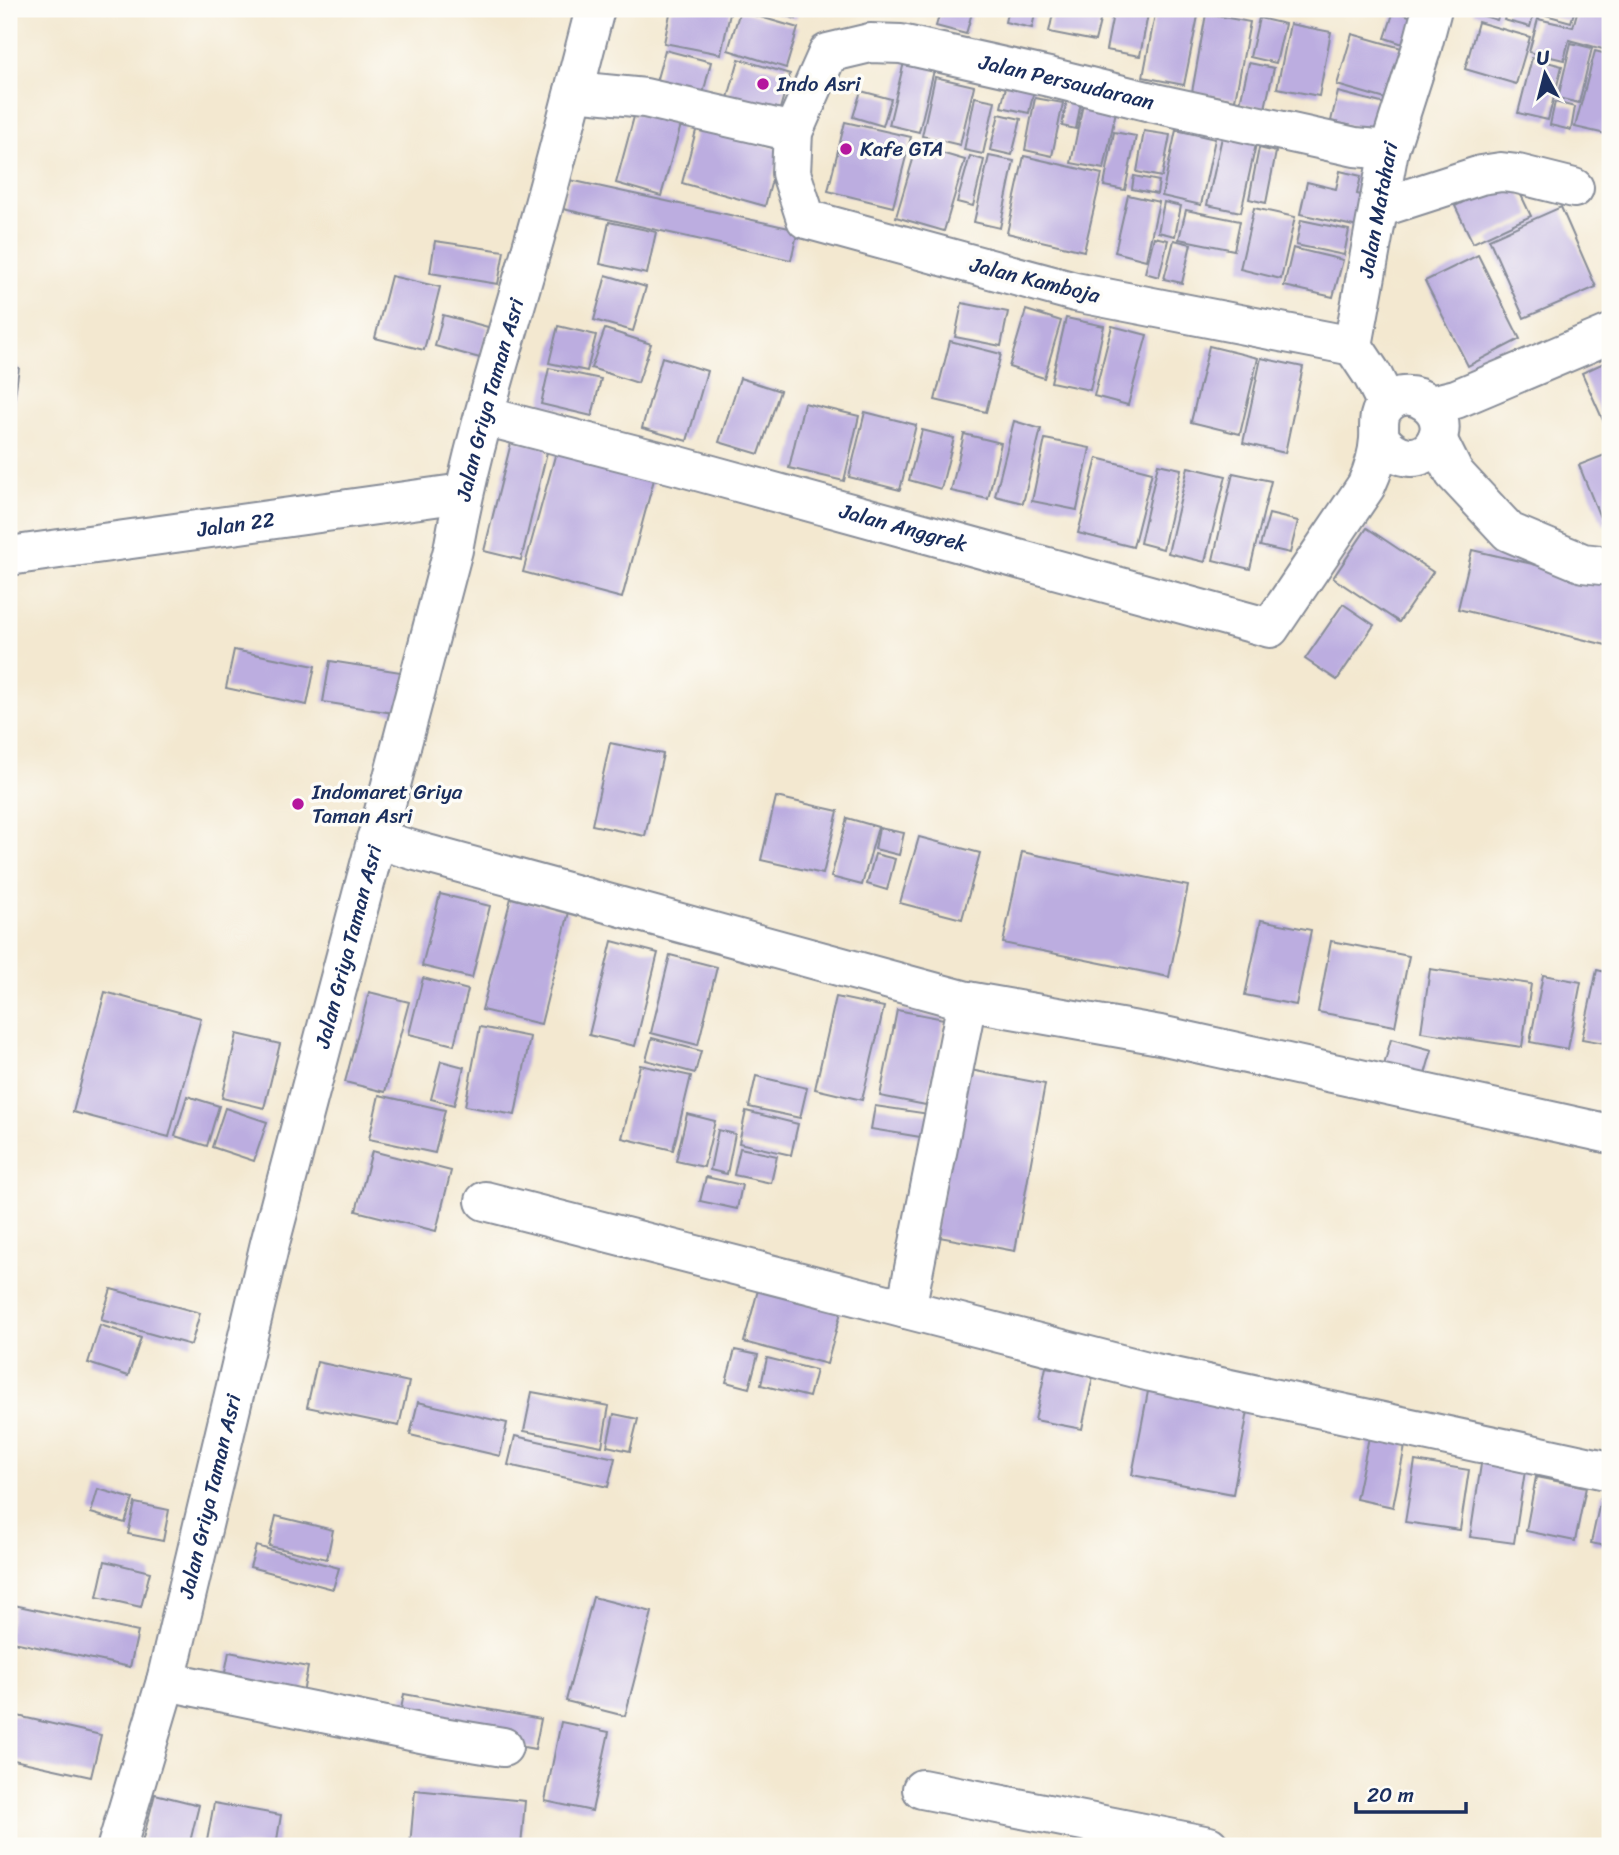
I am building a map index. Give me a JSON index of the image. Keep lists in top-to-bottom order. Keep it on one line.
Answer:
{"streets":{"street":["Jalan Persaudaraan","Jalan Matahari","Jalan Kamboja","Jalan Griya Taman Asri","Jalan 22","Jalan Anggrek"]},"crossings":[["Jalan Persaudaraan","Jalan Matahari"],["Jalan Persaudaraan","Jalan Kamboja"],["Jalan Matahari","Jalan Kamboja"],["Jalan Griya Taman Asri","Jalan 22"],["Jalan Griya Taman Asri","Jalan Anggrek"]],"places":["Indo Asri","Kafe GTA","Indomaret Griya Taman Asri"],"scale_bar":"20 m","north":"top"}
